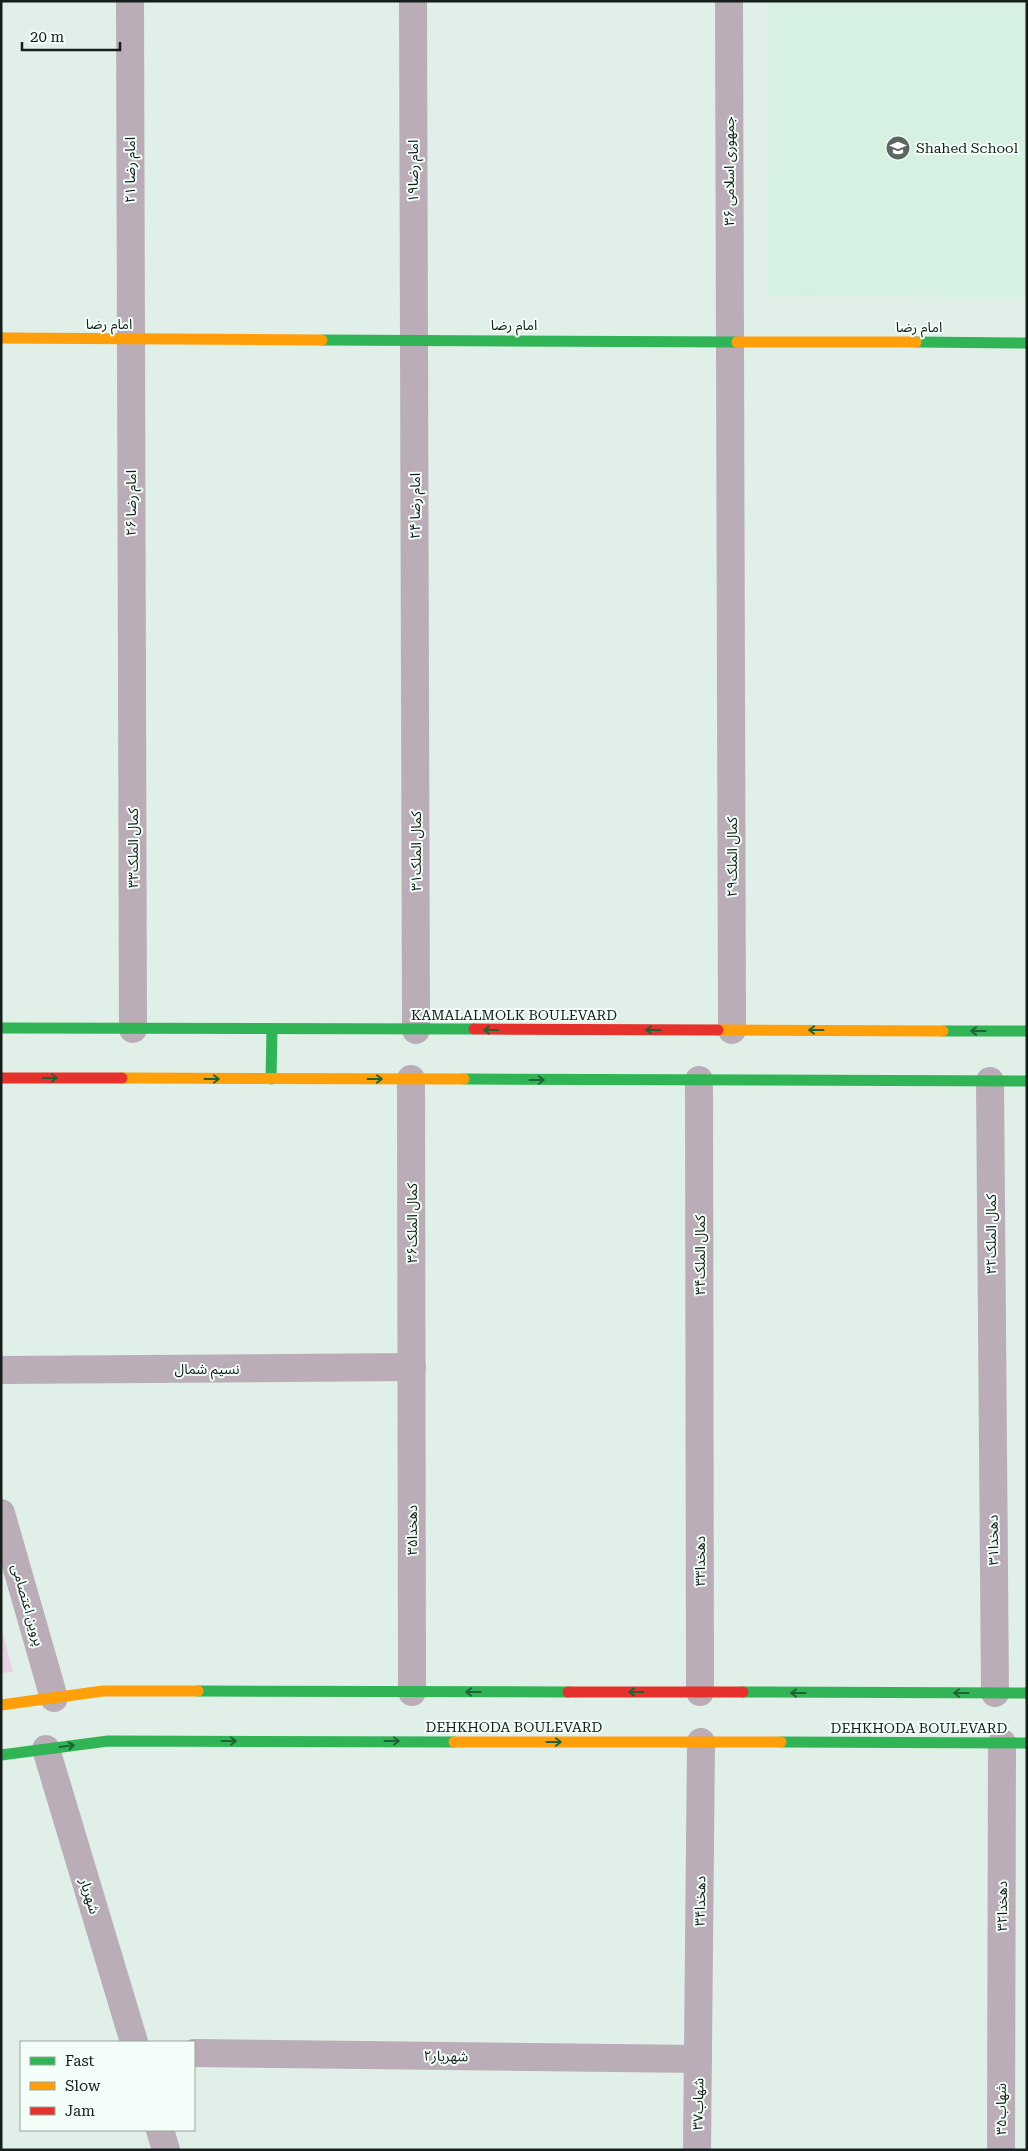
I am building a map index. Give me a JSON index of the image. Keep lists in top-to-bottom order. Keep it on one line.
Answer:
{"streets":{"street":["امام رضا ۲۱","امام رضا۱۹","جمهوری اسلامی ۳۶","امام رضا","امام رضا ۲۶","امام رضا ۲۴","کمال الملک۳۳","کمال الملک۳۱","کمال الملک۲۹","KAMALALMOLK BOULEVARD","کمال الملک۳۶","کمال الملک۳۲","کمال الملک۳۴","نسیم شمال","دهخدا۳۵","دهخدا۳۱","دهخدا۳۳","پروین اعتصامی","DEHKHODA BOULEVARD","شهریار","دهخدا۳۴","دهخدا۳۲","شهریار۲","شهاب۳۷","شهاب۳۵"]},"crossings":[["امام رضا ۲۱","امام رضا"],["امام رضا ۲۱","امام رضا ۲۶"],["امام رضا۱۹","امام رضا"],["امام رضا۱۹","امام رضا ۲۴"],["جمهوری اسلامی ۳۶","امام رضا"],["جمهوری اسلامی ۳۶","کمال الملک۲۹"],["امام رضا","امام رضا ۲۶"],["امام رضا","امام رضا ۲۴"],["امام رضا ۲۶","کمال الملک۳۳"],["امام رضا ۲۴","کمال الملک۳۱"],["کمال الملک۳۳","KAMALALMOLK BOULEVARD"],["کمال الملک۳۱","KAMALALMOLK BOULEVARD"],["کمال الملک۲۹","KAMALALMOLK BOULEVARD"],["کمال الملک۳۶","نسیم شمال"],["کمال الملک۳۶","دهخدا۳۵"],["کمال الملک۳۲","دهخدا۳۱"],["کمال الملک۳۴","دهخدا۳۳"],["نسیم شمال","دهخدا۳۵"],["DEHKHODA BOULEVARD","شهریار"],["DEHKHODA BOULEVARD","دهخدا۳۴"],["DEHKHODA BOULEVARD","دهخدا۳۲"],["دهخدا۳۴","شهریار۲"],["دهخدا۳۴","شهاب۳۷"],["دهخدا۳۲","شهاب۳۵"],["شهریار۲","شهاب۳۷"]],"places":{"school or university":["Shahed School"]},"legend":["Fast","Slow","Jam"],"scale_bar":"20 m"}
